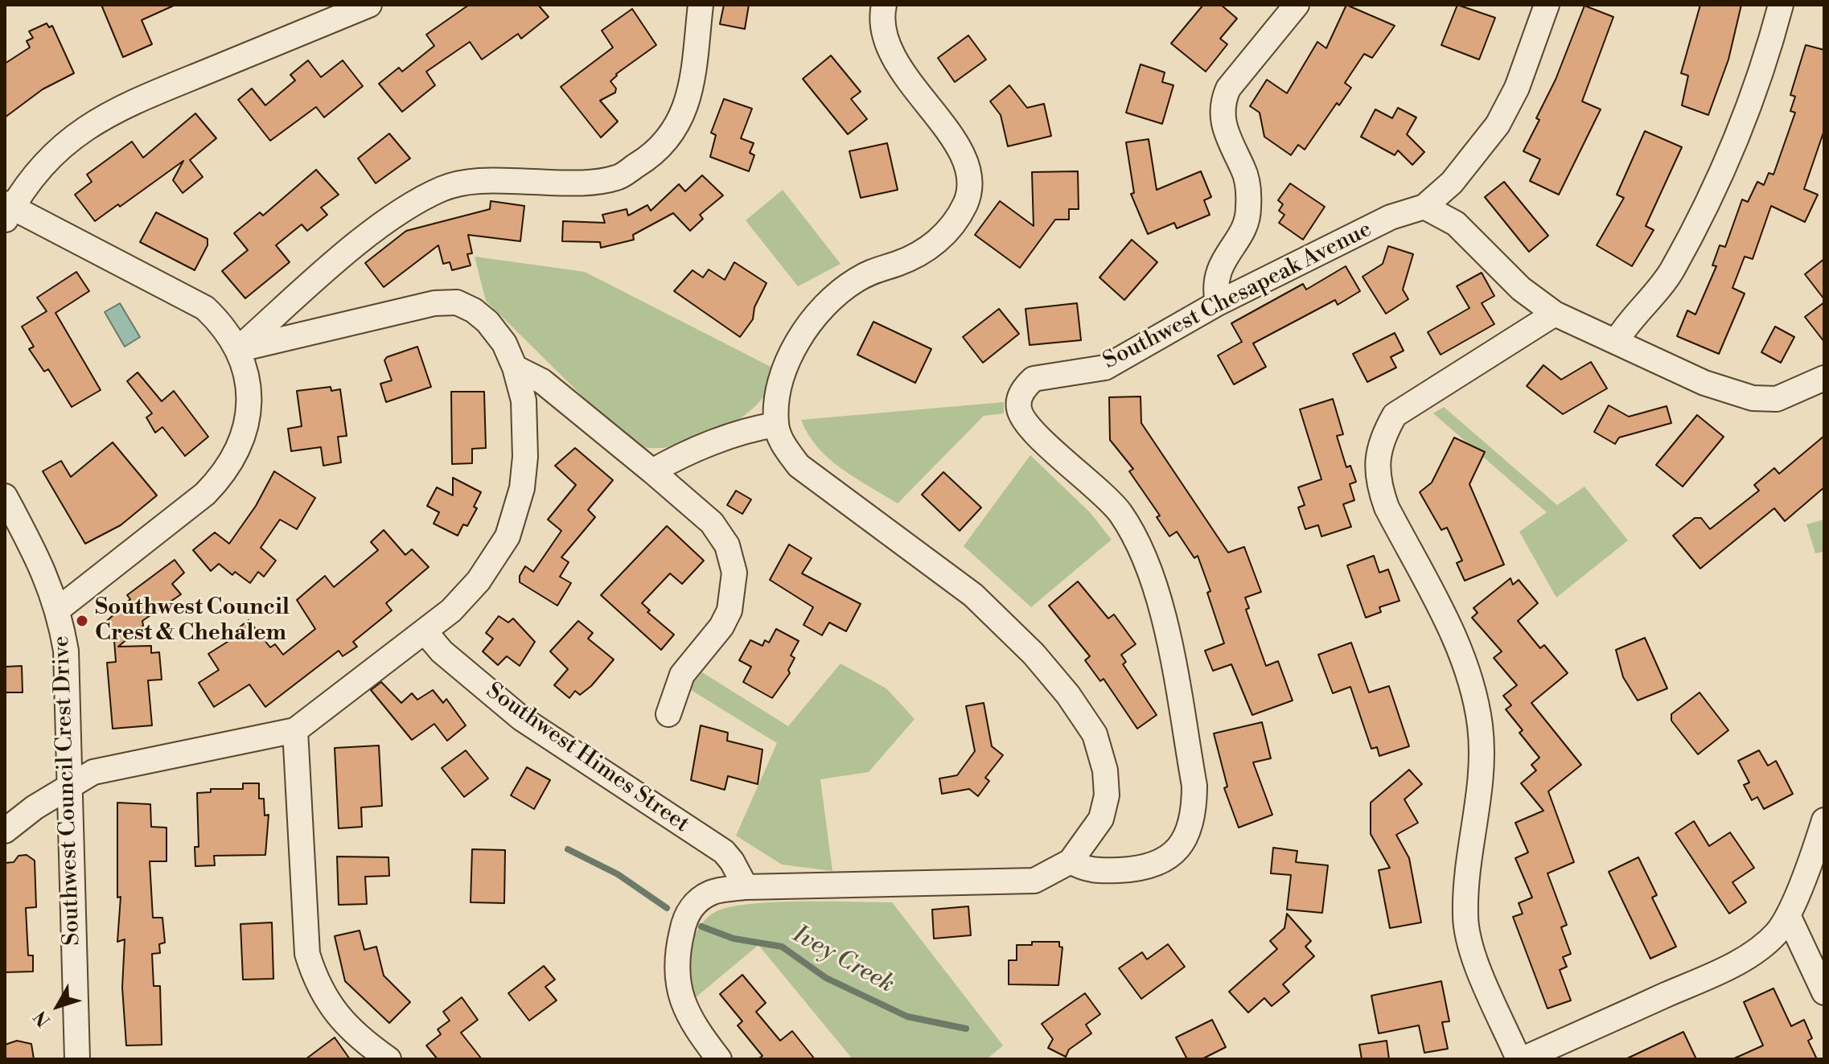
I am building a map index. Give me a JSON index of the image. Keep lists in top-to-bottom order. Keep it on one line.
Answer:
{"streets":{"street":["Southwest Chesapeak Avenue","Southwest Himes Street","Southwest Council Crest Drive"]},"water":["Ivey Creek"],"places":["Southwest Council Crest & Chehalem"],"north":"bottom left"}
